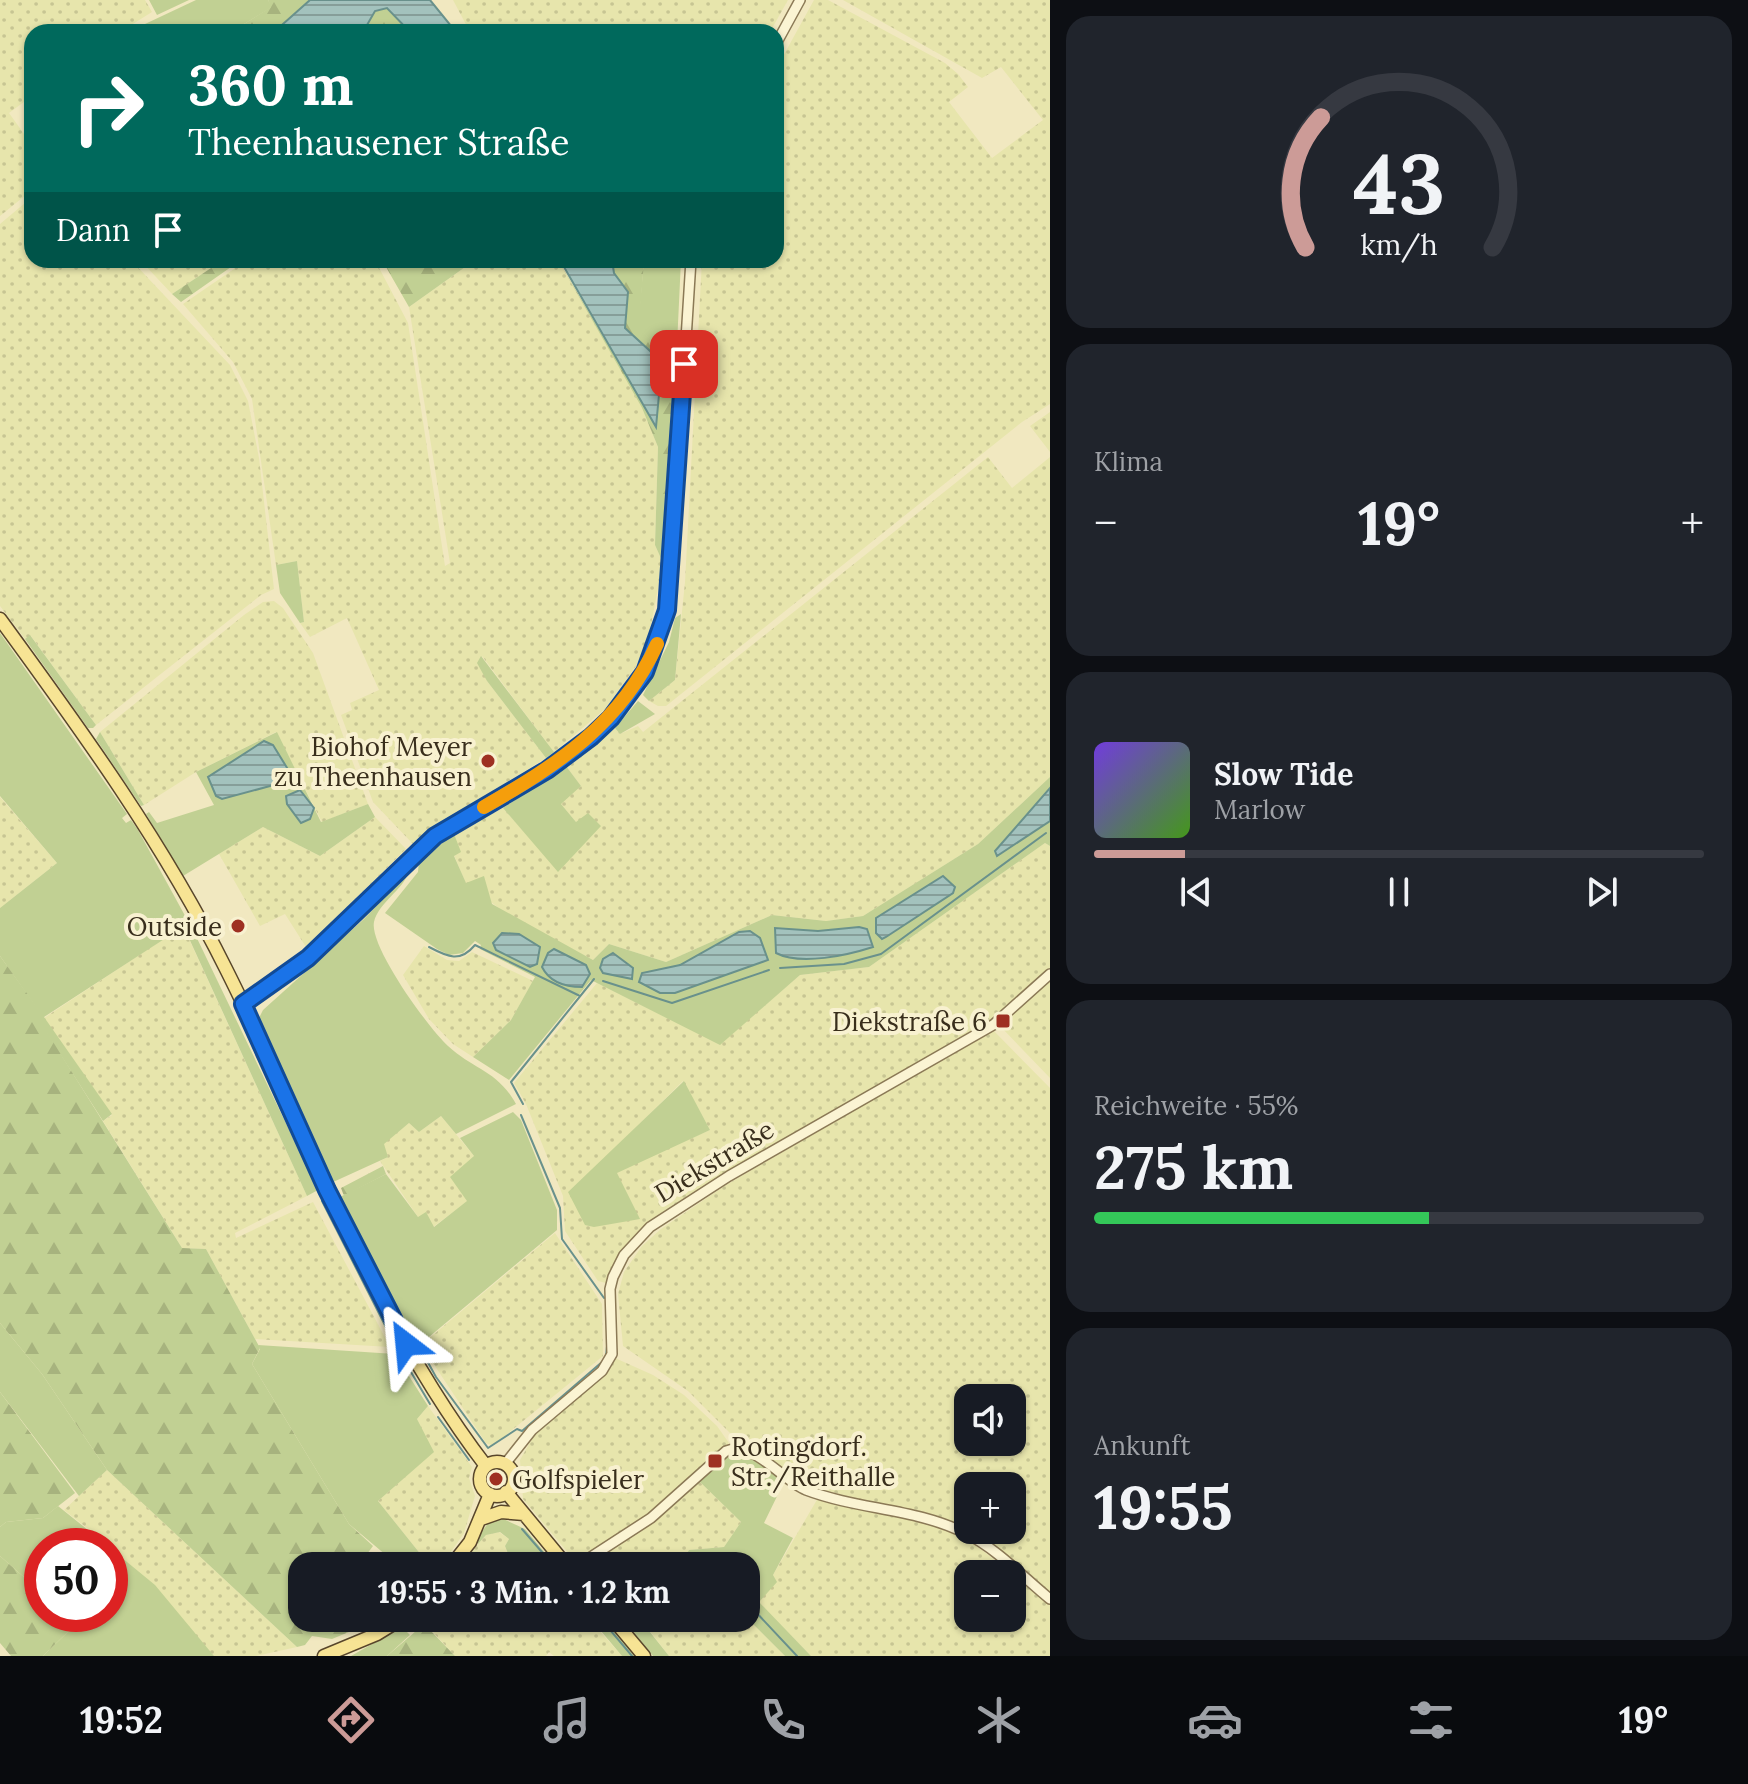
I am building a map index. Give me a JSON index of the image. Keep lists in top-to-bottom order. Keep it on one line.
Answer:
{"streets":{"street":["Diekstraße"]},"places":{"other":["Biohof Meyer zu Theenhausen","Outside","Golfspieler"],"transit":["Diekstraße 6","Rotingdorf. Str./Reithalle"]},"page":{"turn":["360 m","Theenhausener Straße"],"then":"Dann","tile":["Klima",["Reichweite · 55%","275 km"],["Ankunft","19:55"]],"heat":["−","19°","+"],"song":["Slow Tide","Marlow"],"map_buttons":["+","−"],"limit":"50","trip":"19:55 · 3 Min. · 1.2 km","tabs":["19:52","19°"],"gauge":["43","km/h"]}}
